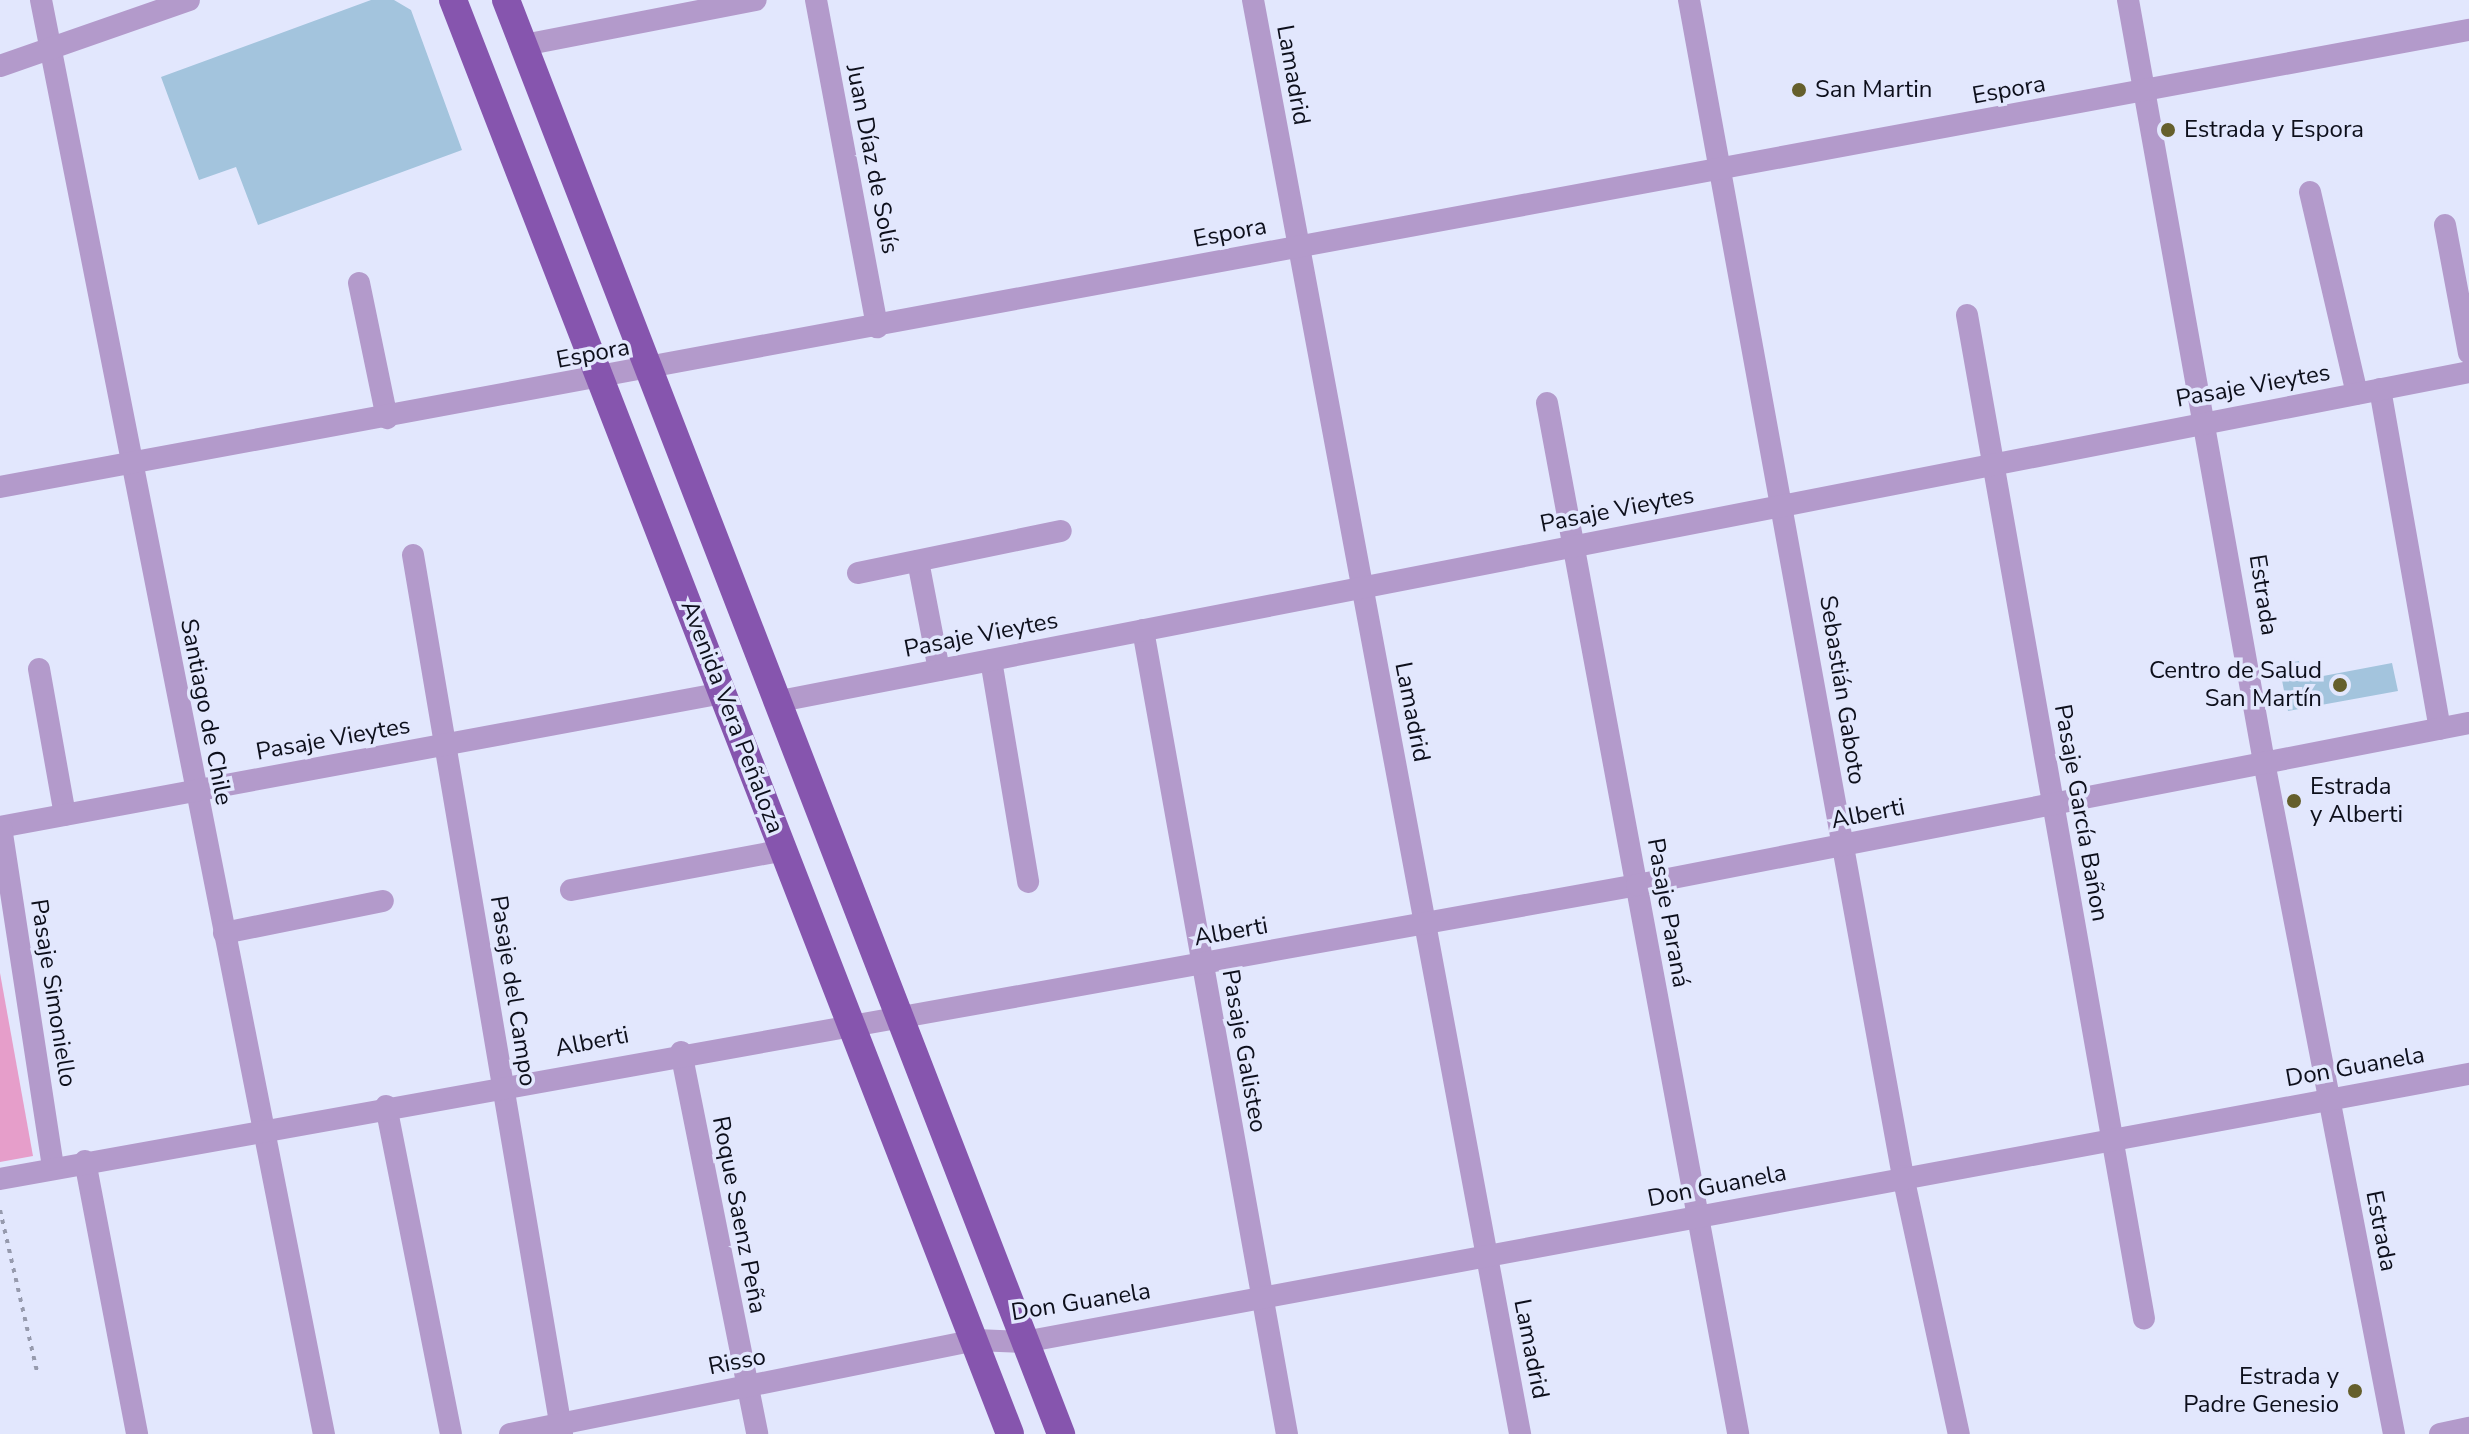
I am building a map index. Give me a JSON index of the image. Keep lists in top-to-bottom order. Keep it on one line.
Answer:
{"streets":{"main road":["Avenida Vera Peñaloza"],"street":["Lamadrid","Espora","Juan Díaz de Solís","Pasaje Vieytes","Estrada","Sebastián Gaboto","Santiago de Chile","Pasaje García Bañon","Alberti","Pasaje Paraná","Pasaje del Campo","Pasaje Simoniello","Pasaje Galisteo","Don Guanela","Roque Saenz Peña","Risso"]},"crossings":[["Lamadrid","Espora"],["Lamadrid","Pasaje Vieytes"],["Lamadrid","Alberti"],["Lamadrid","Don Guanela"],["Espora","Juan Díaz de Solís"],["Espora","Estrada"],["Espora","Sebastián Gaboto"],["Espora","Santiago de Chile"],["Espora","Avenida Vera Peñaloza"],["Pasaje Vieytes","Estrada"],["Pasaje Vieytes","Sebastián Gaboto"],["Pasaje Vieytes","Santiago de Chile"],["Pasaje Vieytes","Avenida Vera Peñaloza"],["Pasaje Vieytes","Pasaje García Bañon"],["Pasaje Vieytes","Pasaje Paraná"],["Pasaje Vieytes","Pasaje del Campo"],["Pasaje Vieytes","Pasaje Simoniello"],["Pasaje Vieytes","Pasaje Galisteo"],["Estrada","Alberti"],["Estrada","Don Guanela"],["Sebastián Gaboto","Alberti"],["Sebastián Gaboto","Don Guanela"],["Santiago de Chile","Alberti"],["Avenida Vera Peñaloza","Alberti"],["Avenida Vera Peñaloza","Don Guanela"],["Avenida Vera Peñaloza","Risso"],["Pasaje García Bañon","Alberti"],["Pasaje García Bañon","Don Guanela"],["Alberti","Pasaje Paraná"],["Alberti","Pasaje del Campo"],["Alberti","Pasaje Simoniello"],["Alberti","Pasaje Galisteo"],["Alberti","Roque Saenz Peña"],["Pasaje Paraná","Don Guanela"],["Pasaje del Campo","Risso"],["Pasaje Galisteo","Don Guanela"],["Don Guanela","Risso"],["Roque Saenz Peña","Risso"]],"places":["San Martin","Estrada y Espora","Centro de Salud San Martín","Estrada y Alberti","Estrada y Padre Genesio"]}
